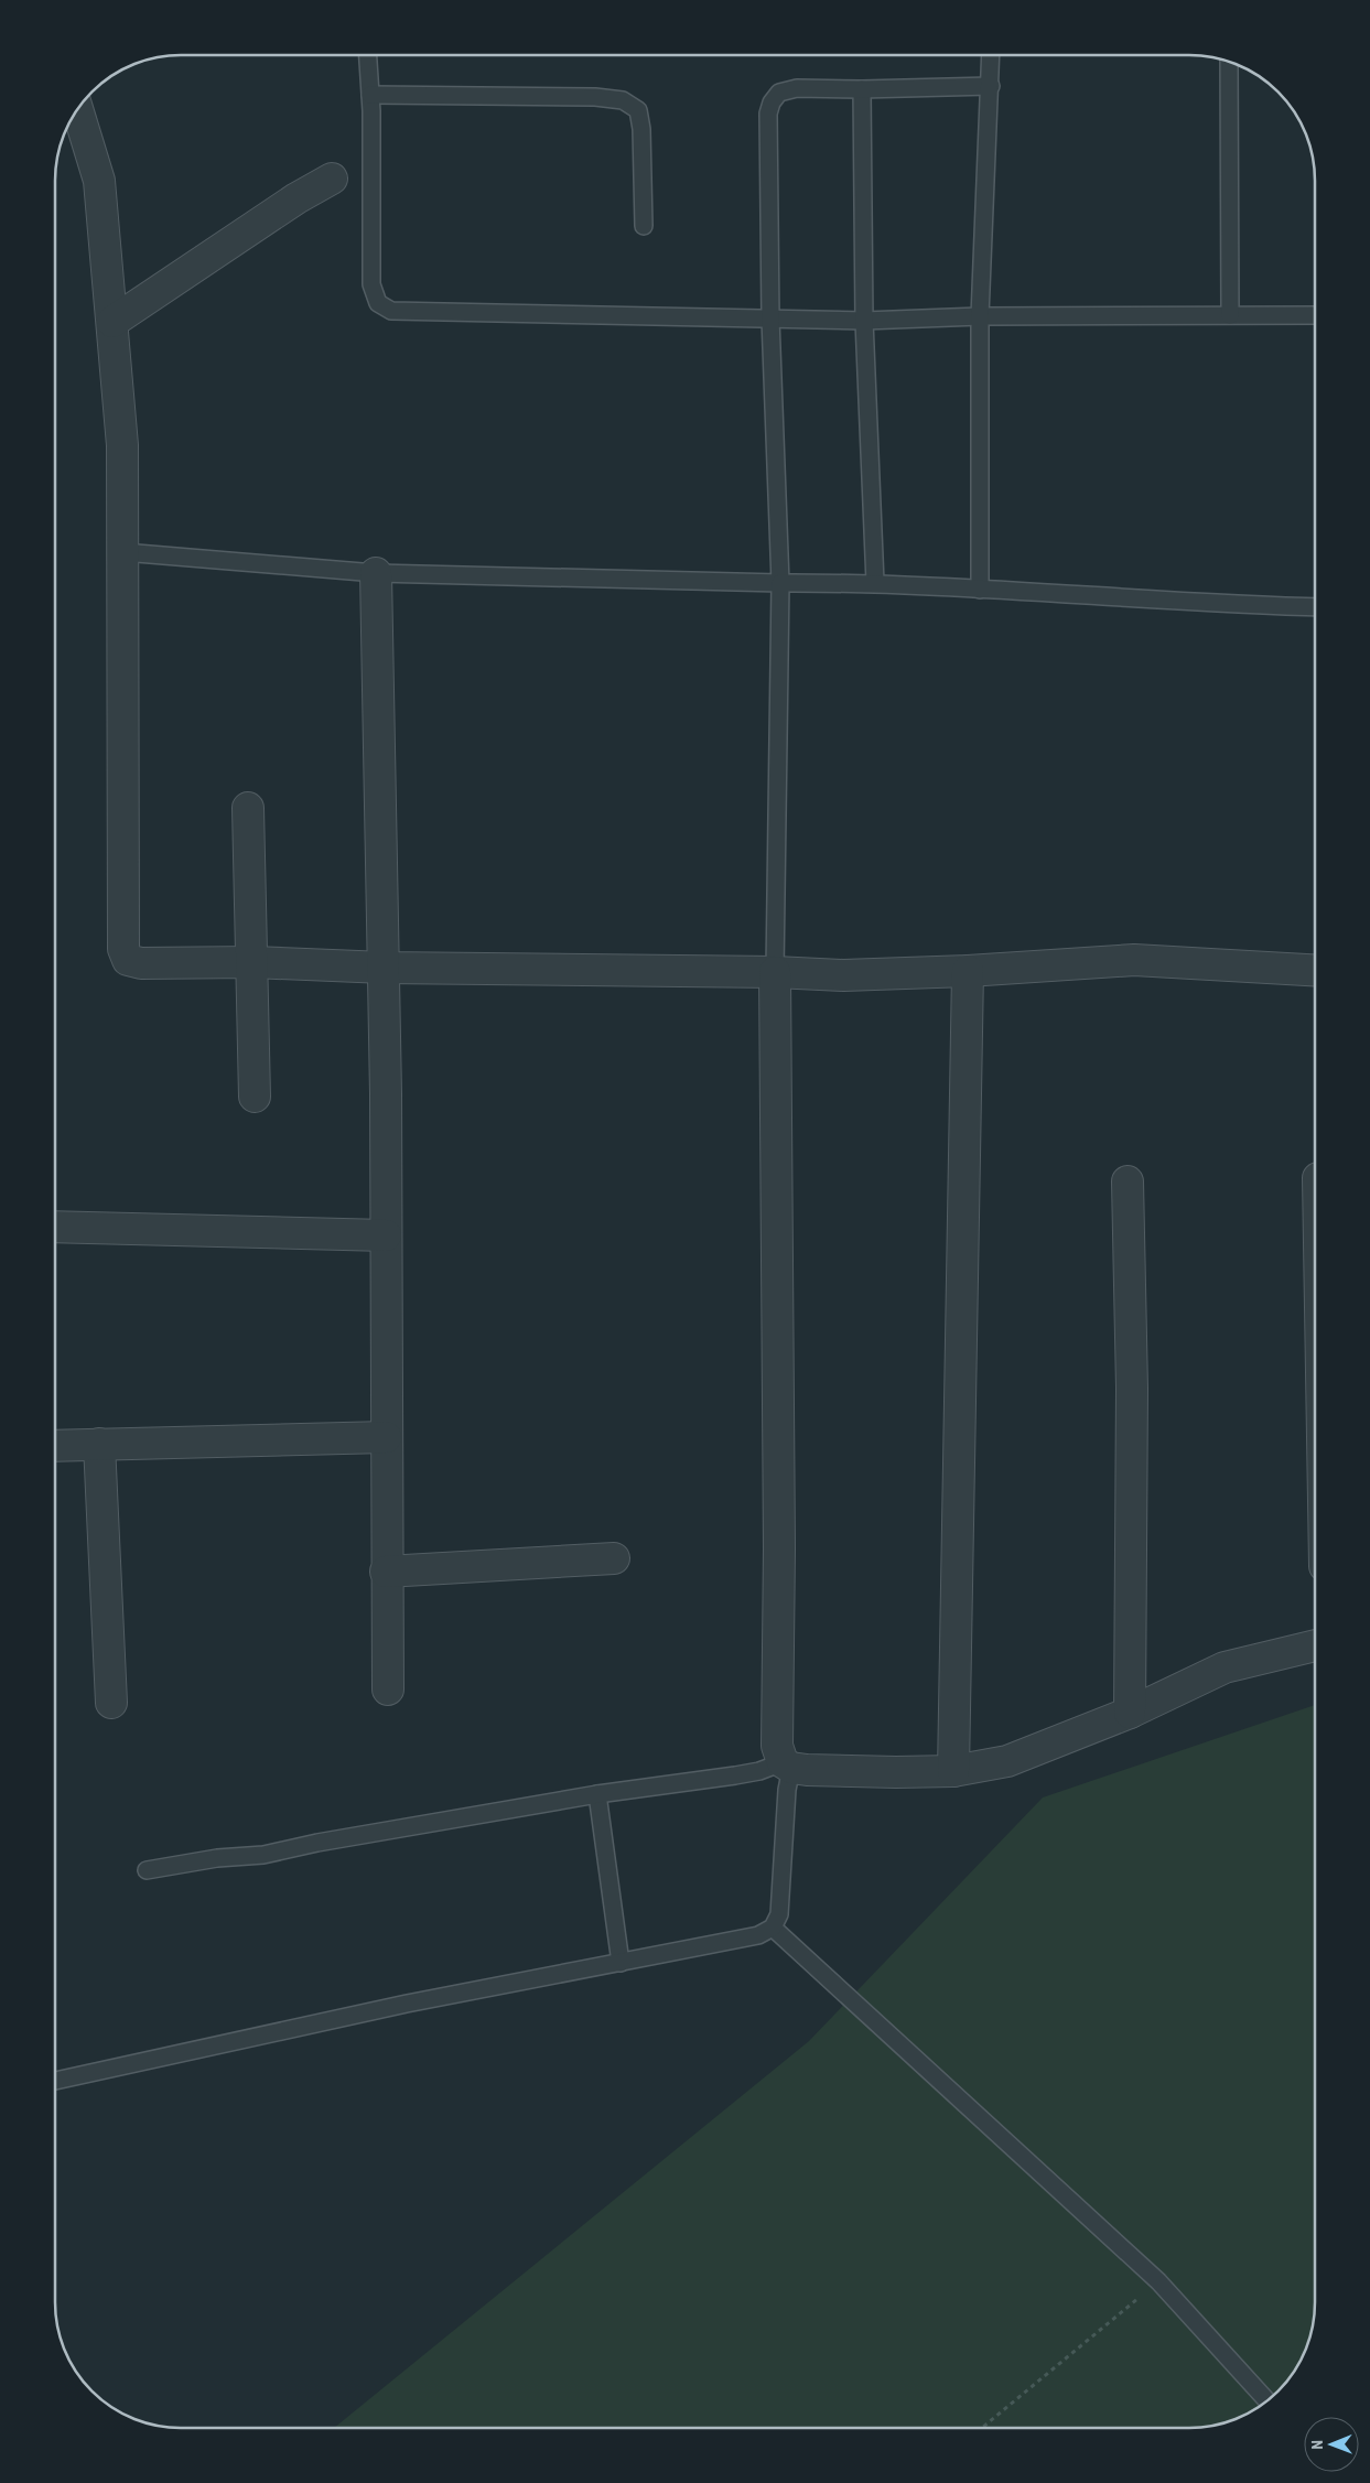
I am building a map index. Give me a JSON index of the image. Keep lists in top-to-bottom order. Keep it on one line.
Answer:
{"north":"left"}
